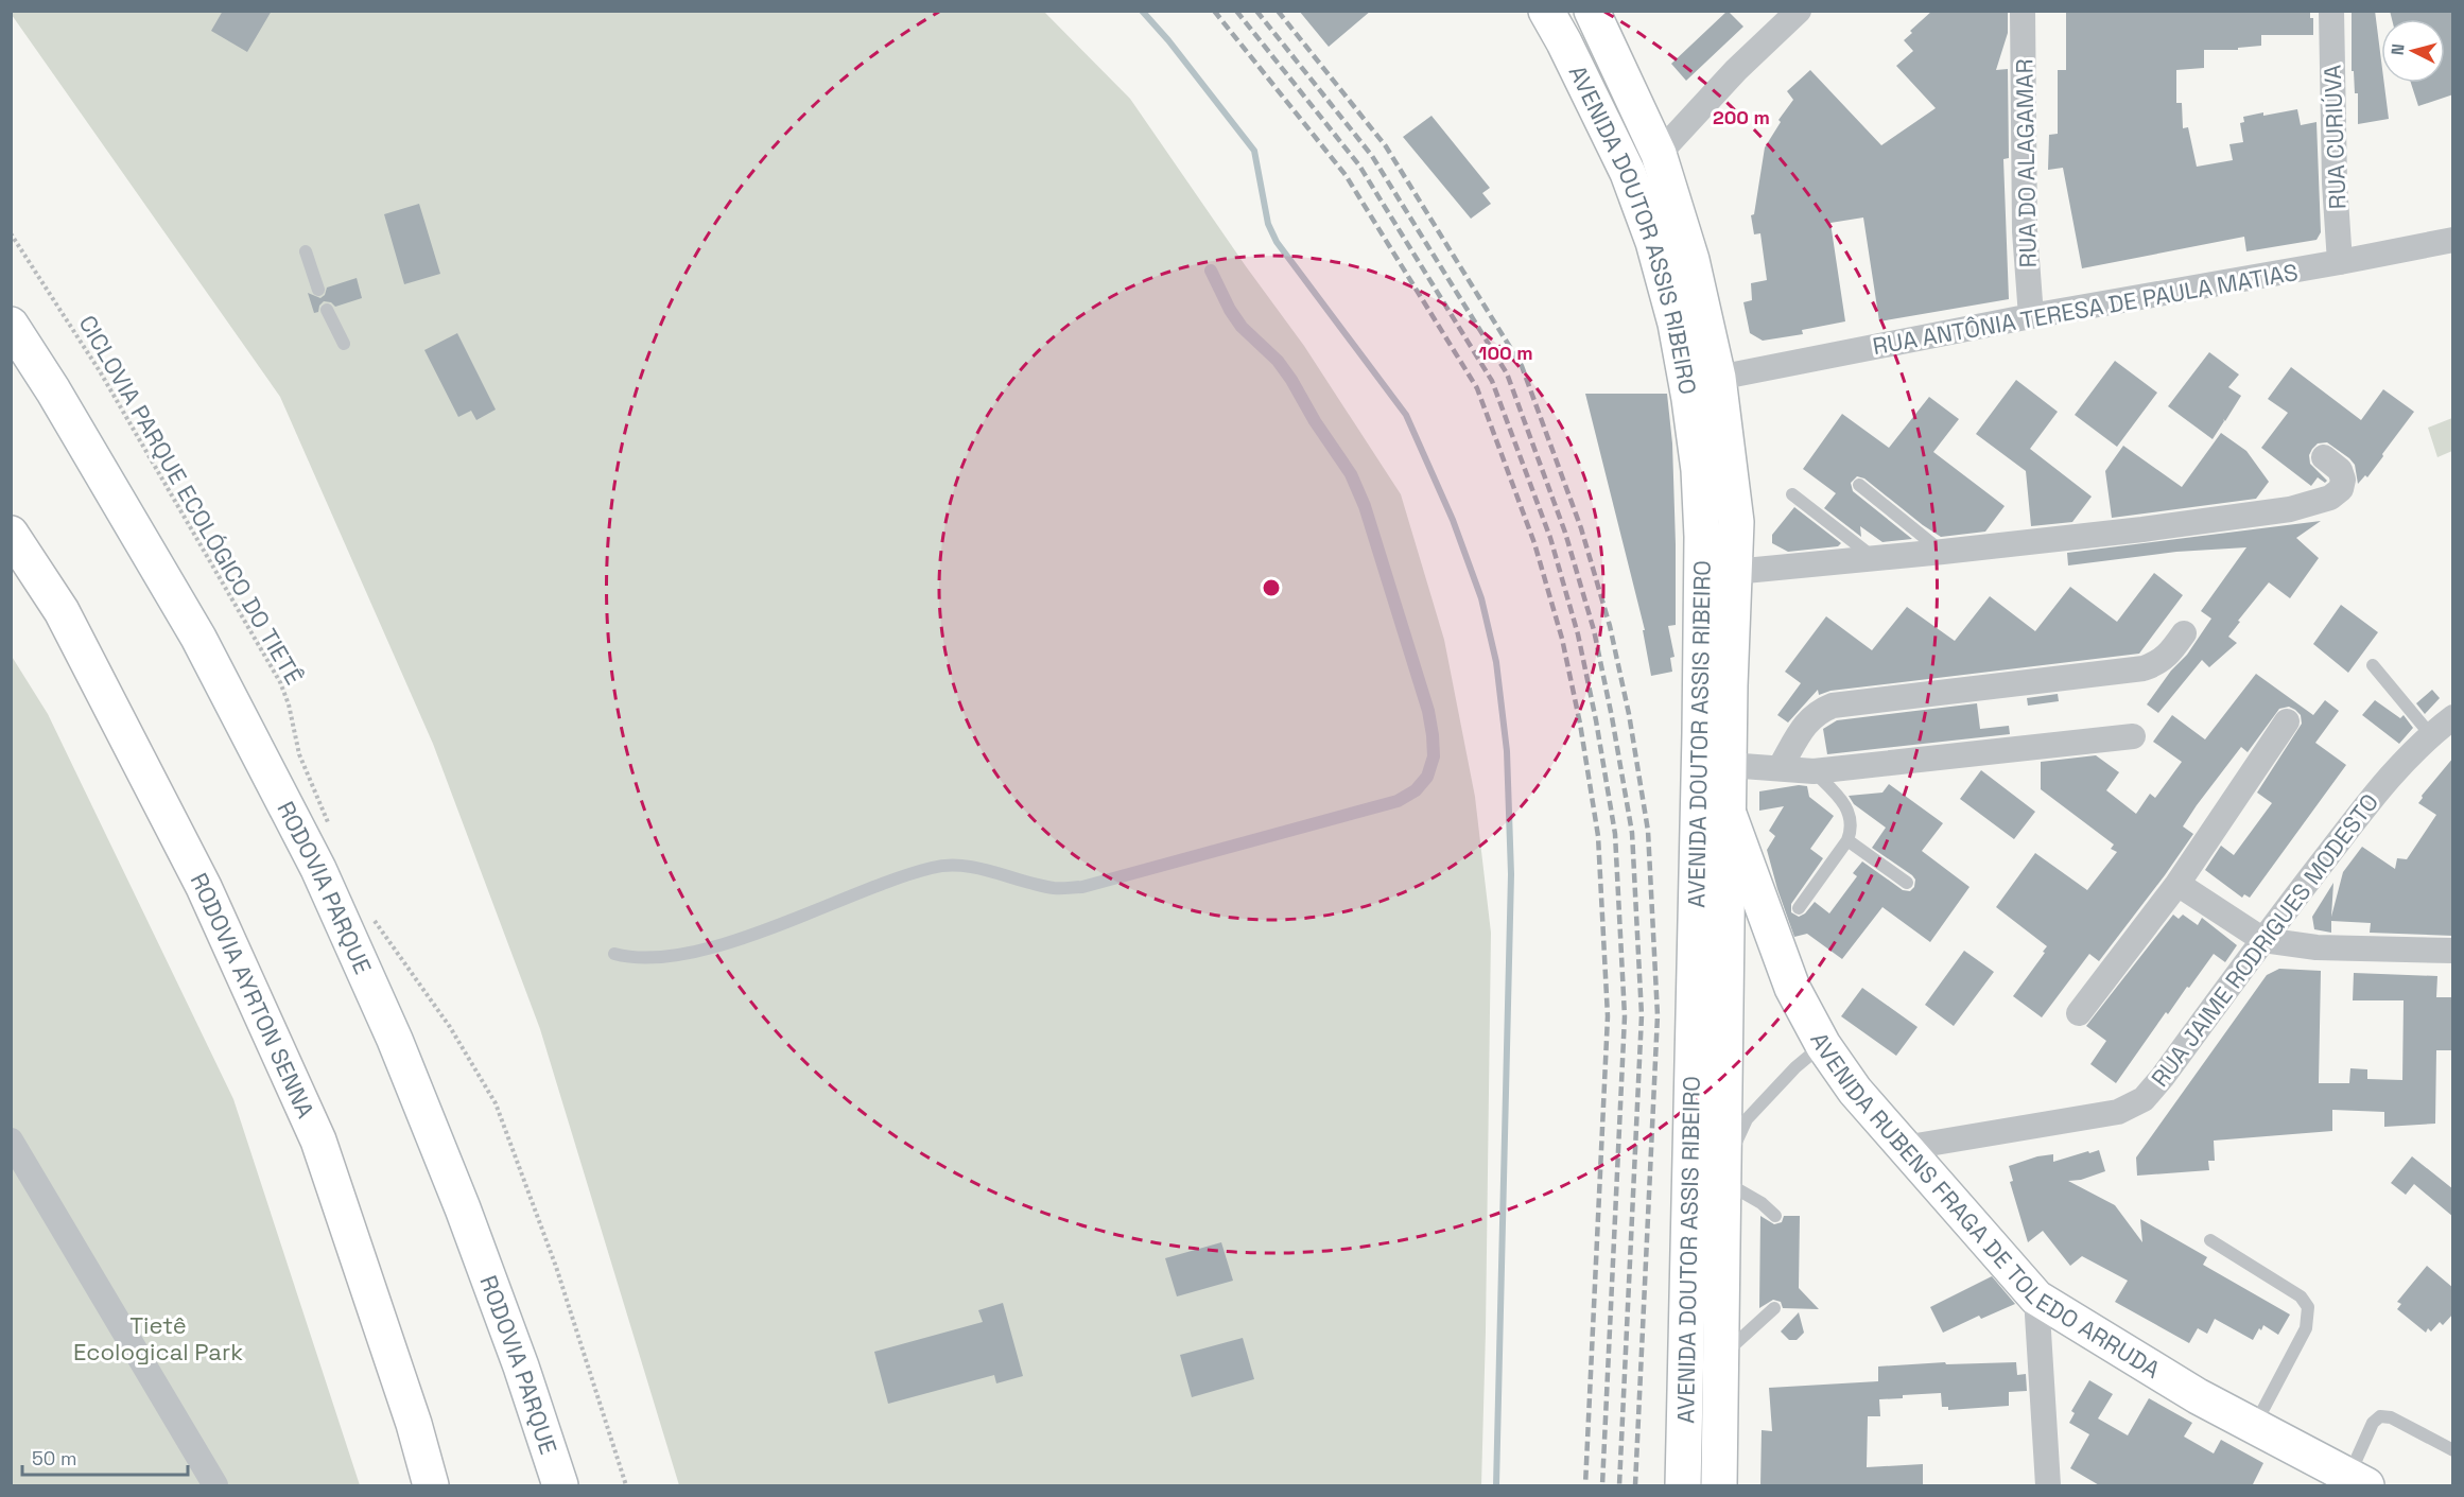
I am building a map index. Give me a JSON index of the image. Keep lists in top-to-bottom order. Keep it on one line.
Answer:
{"streets":{"main road":["AVENIDA DOUTOR ASSIS RIBEIRO","RODOVIA PARQUE","RODOVIA AYRTON SENNA","AVENIDA RUBENS FRAGA DE TOLEDO ARRUDA"],"street":["RUA CURIÚVA","RUA DO ALAGAMAR","RUA ANTÔNIA TERESA DE PAULA MATIAS","RUA JAIME RODRIGUES MODESTO"],"path":["CICLOVIA PARQUE ECOLÓGICO DO TIETÊ"]},"crossings":[["RUA CURIÚVA","RUA ANTÔNIA TERESA DE PAULA MATIAS"],["RUA DO ALAGAMAR","RUA ANTÔNIA TERESA DE PAULA MATIAS"],["AVENIDA DOUTOR ASSIS RIBEIRO","RUA ANTÔNIA TERESA DE PAULA MATIAS"],["AVENIDA DOUTOR ASSIS RIBEIRO","AVENIDA RUBENS FRAGA DE TOLEDO ARRUDA"],["RUA JAIME RODRIGUES MODESTO","AVENIDA RUBENS FRAGA DE TOLEDO ARRUDA"]],"parks":["Tietê Ecological Park"],"scale_bar":"50 m","north":"left","rings":["200 m","100 m"]}
